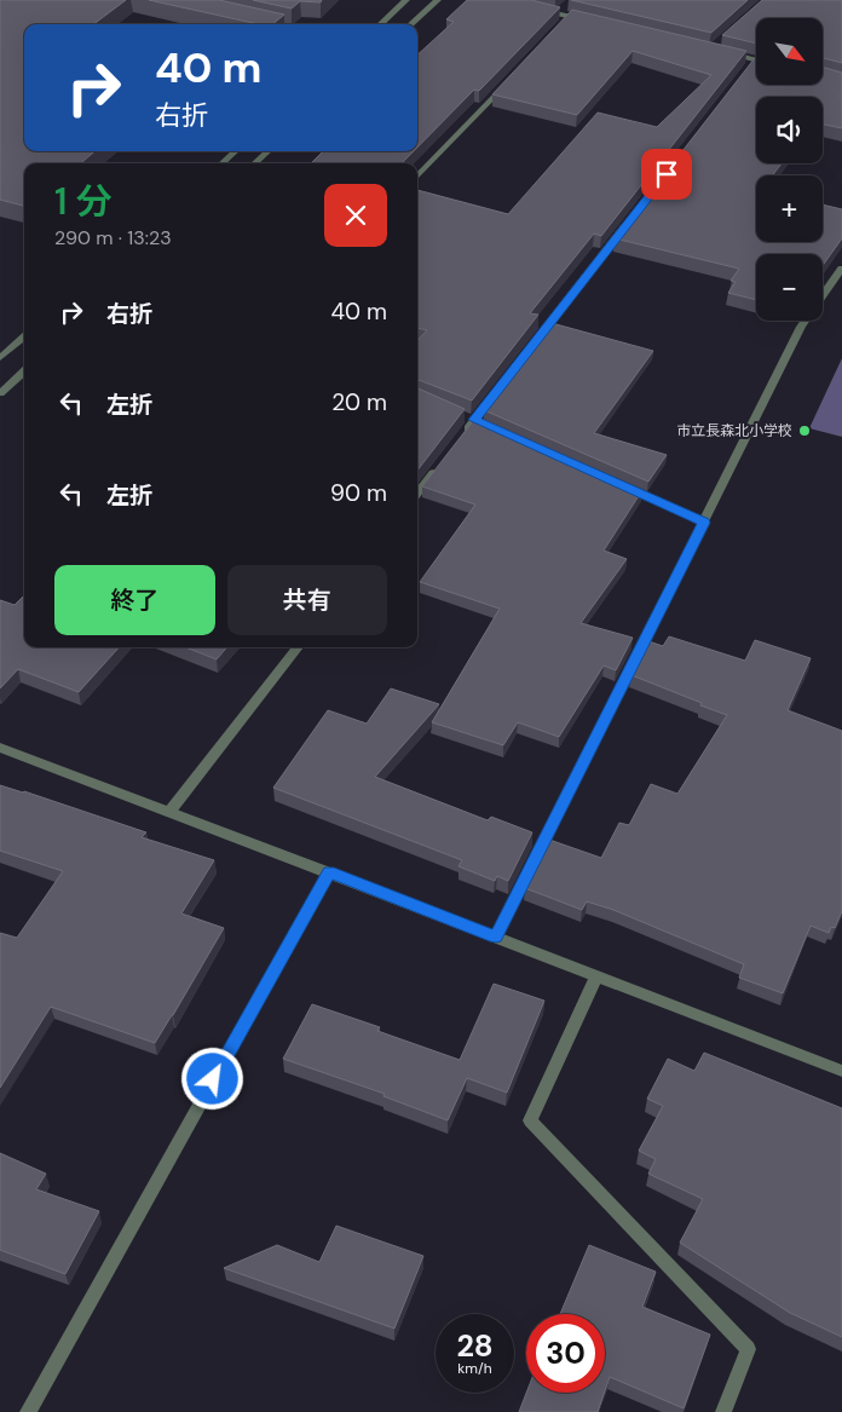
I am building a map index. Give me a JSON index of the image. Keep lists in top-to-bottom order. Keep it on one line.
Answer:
{"places":["市立長森北小学校"],"north":"bottom right","page":{"map_buttons":["+","−"],"turn":["40 m","右折"],"heading":["1 分","290 m · 13:23"],"list":[{"name":"右折","value":"40 m"},{"name":"左折","value":"20 m"},{"name":"左折","value":"90 m"}],"buttons":["終了","共有"],"speed":"28 km/h","limit":"30"}}
